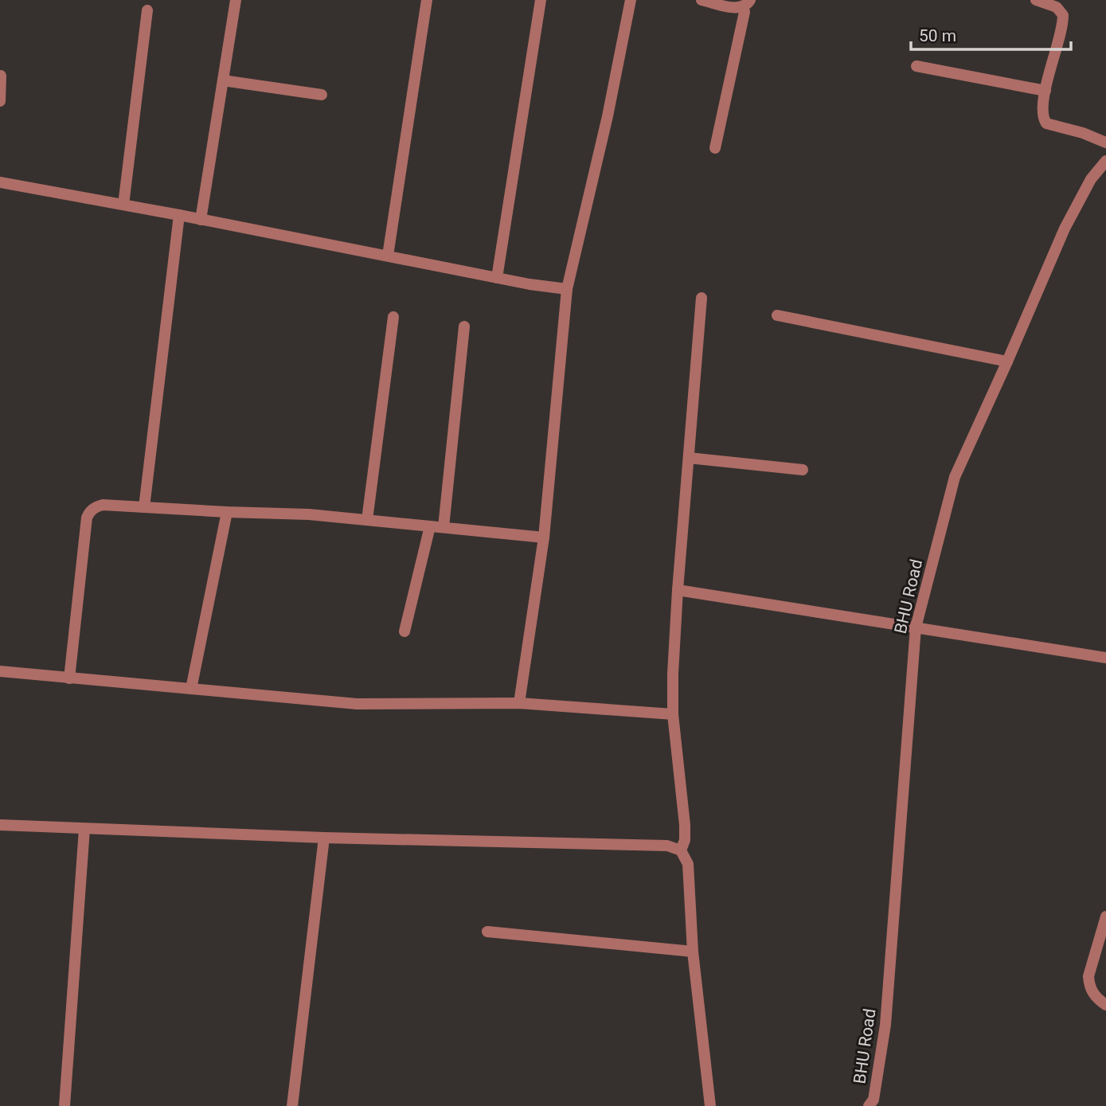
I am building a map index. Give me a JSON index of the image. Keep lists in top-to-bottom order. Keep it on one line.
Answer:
{"streets":{"street":["BHU Road"]},"scale_bar":"50 m"}
